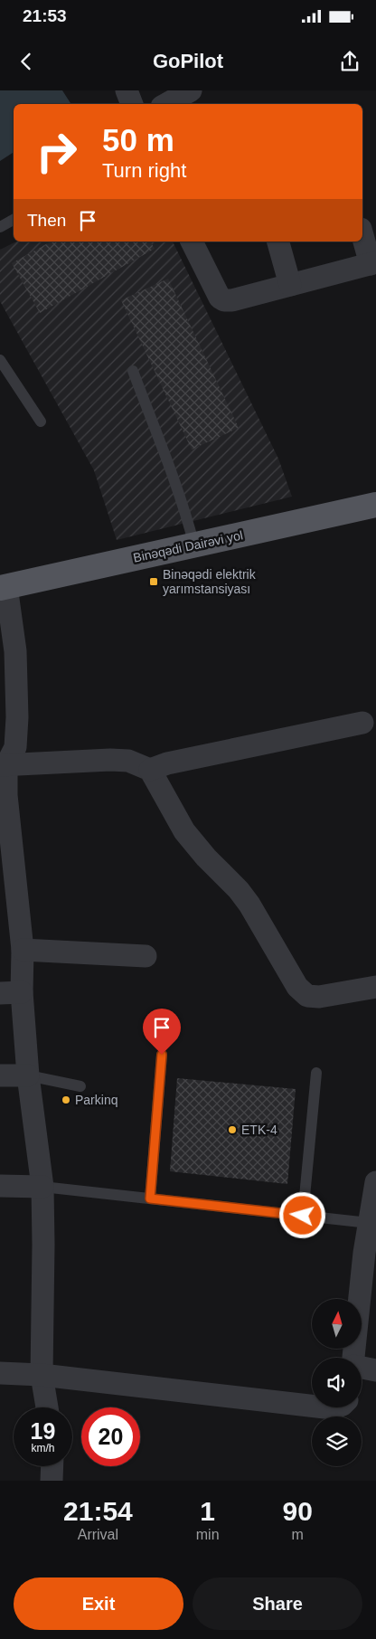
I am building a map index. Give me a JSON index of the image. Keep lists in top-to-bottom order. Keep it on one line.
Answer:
{"streets":{"main road":["Binəqədi Dairəvi yol"]},"places":{"transit":["Binəqədi elektrik yarımstansiyası"],"other":["Parkinq","ETK-4"]},"north":"top","page":{"status":"21:53","header":"GoPilot","turn":["50 m","Turn right"],"then":"Then","speed":"19 km/h","limit":"20","eta":["21:54","Arrival","1","min","90","m"],"buttons":["Exit","Share"]}}
